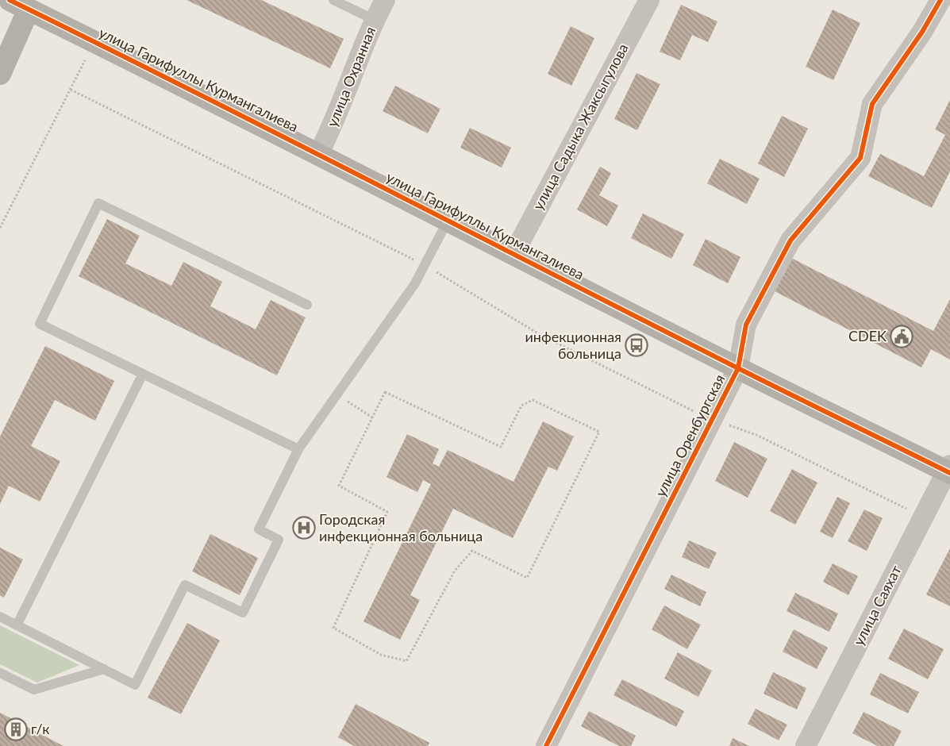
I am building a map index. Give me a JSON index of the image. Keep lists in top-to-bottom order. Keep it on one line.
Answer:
{"streets":{"street":["улица Охранная","улица Гарифуллы Курмангалиева","улица Садыка Жаксыгулова","улица Оренбургская","улица Саяхат"]},"crossings":[["улица Охранная","улица Гарифуллы Курмангалиева"],["улица Гарифуллы Курмангалиева","улица Садыка Жаксыгулова"],["улица Гарифуллы Курмангалиева","улица Оренбургская"],["улица Гарифуллы Курмангалиева","улица Саяхат"]],"places":{"public building":["CDEK"],"bus stop":["инфекционная больница"],"hospital":["Городская инфекционная больница"],"building":["г/к"]}}
